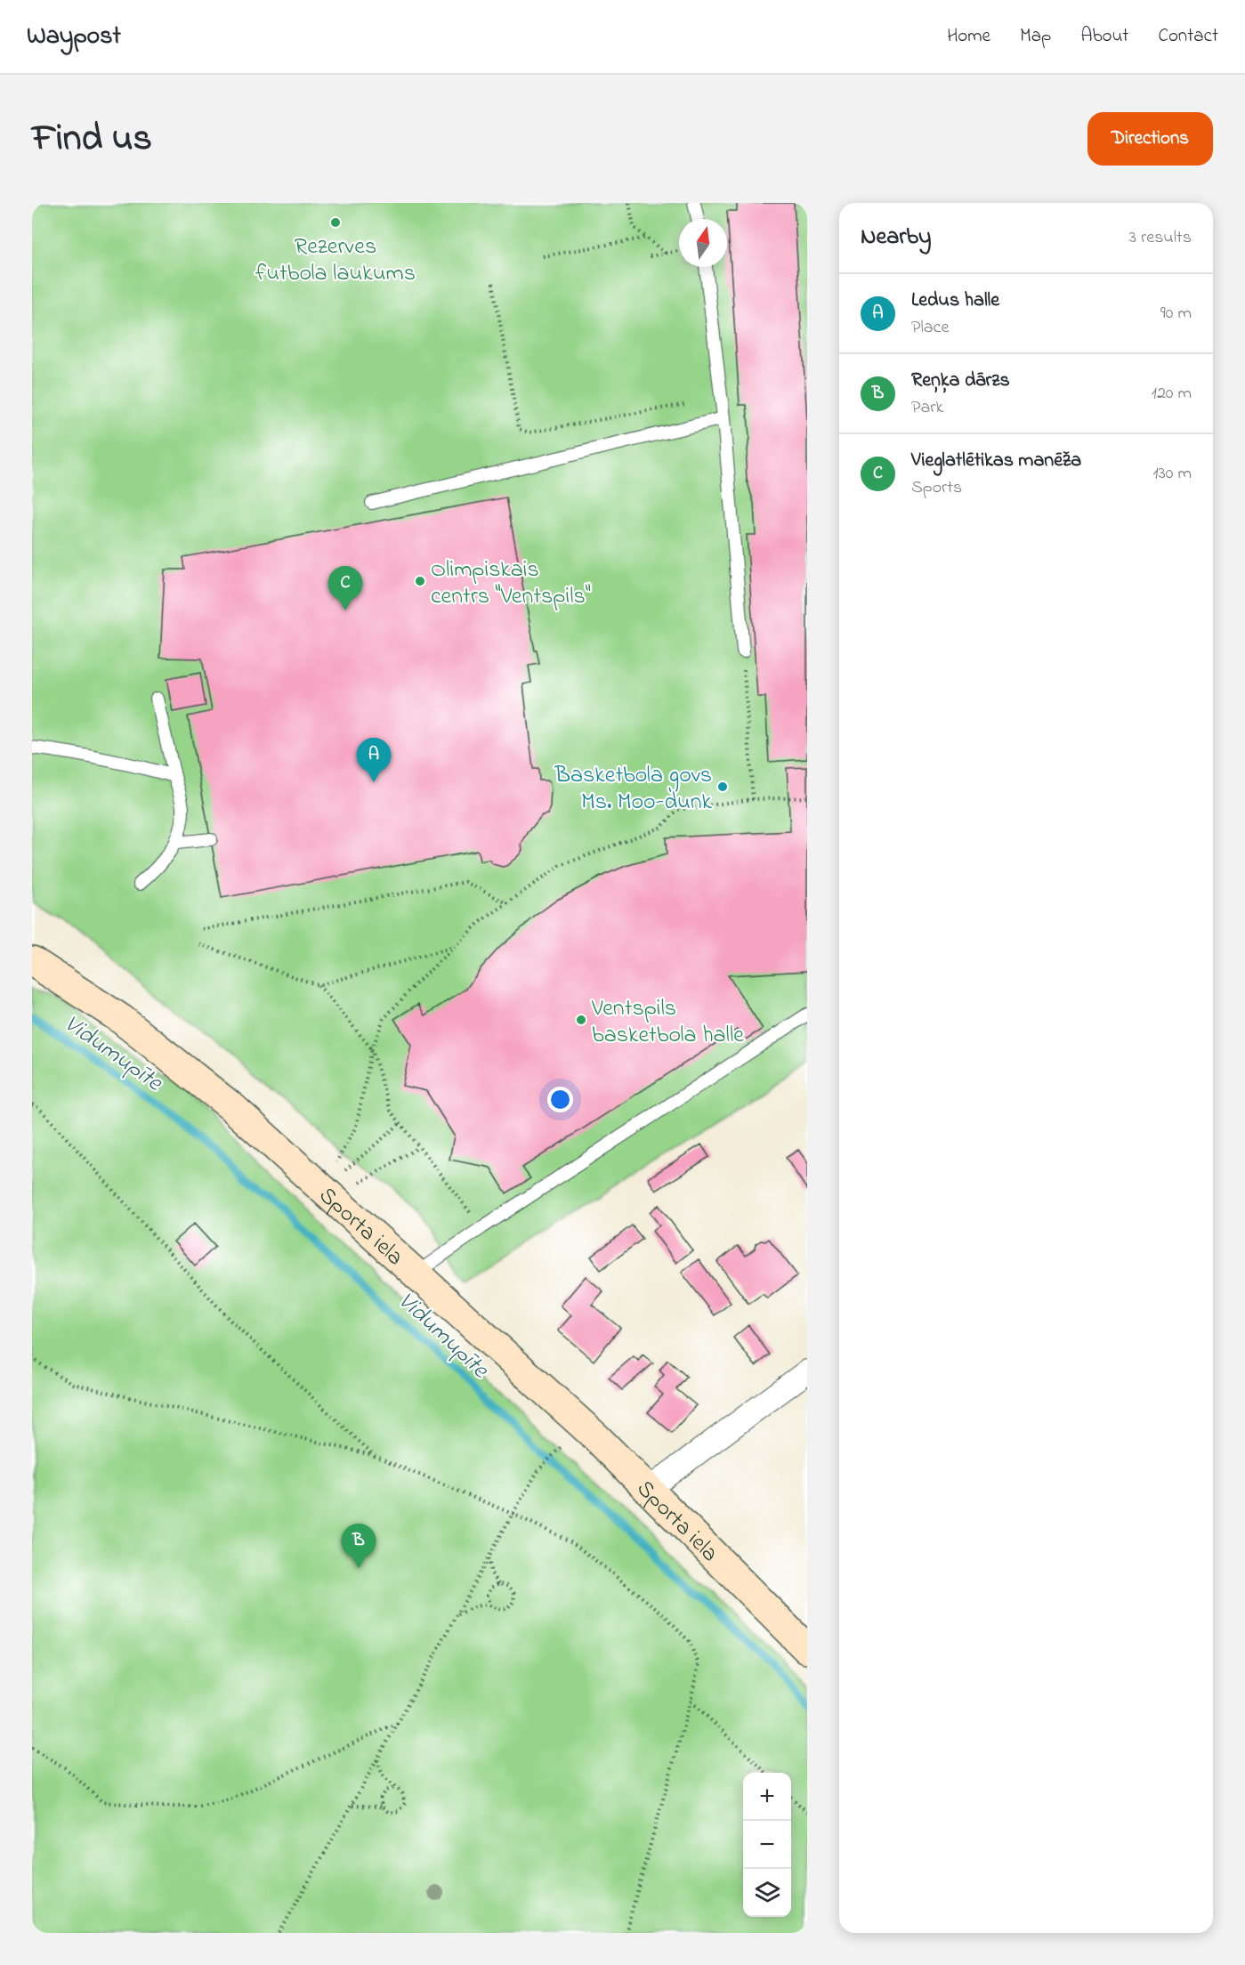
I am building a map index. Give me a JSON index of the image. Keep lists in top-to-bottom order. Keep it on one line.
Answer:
{"streets":{"street":["Sporta iela"]},"water":["Vidumupīte"],"places":["Rezerves futbola laukums","Olimpiskais centrs \"Ventspils\"","Basketbola govs Ms. Moo-dunk","Ventspils basketbola halle"],"north":"top","page":{"header":"Waypost","nav":["Home","Map","About","Contact"],"title":"Find us","buttons":"Directions","heading":["Nearby","3 results"],"list":[{"mark":"A","name":"Ledus halle","note":"Place","value":"90 m"},{"mark":"B","name":"Reņķa dārzs","note":"Park","value":"120 m"},{"mark":"C","name":"Vieglatlētikas manēža","note":"Sports","value":"130 m"}],"pins":["C","A","B"],"map_buttons":["+","−"]}}
